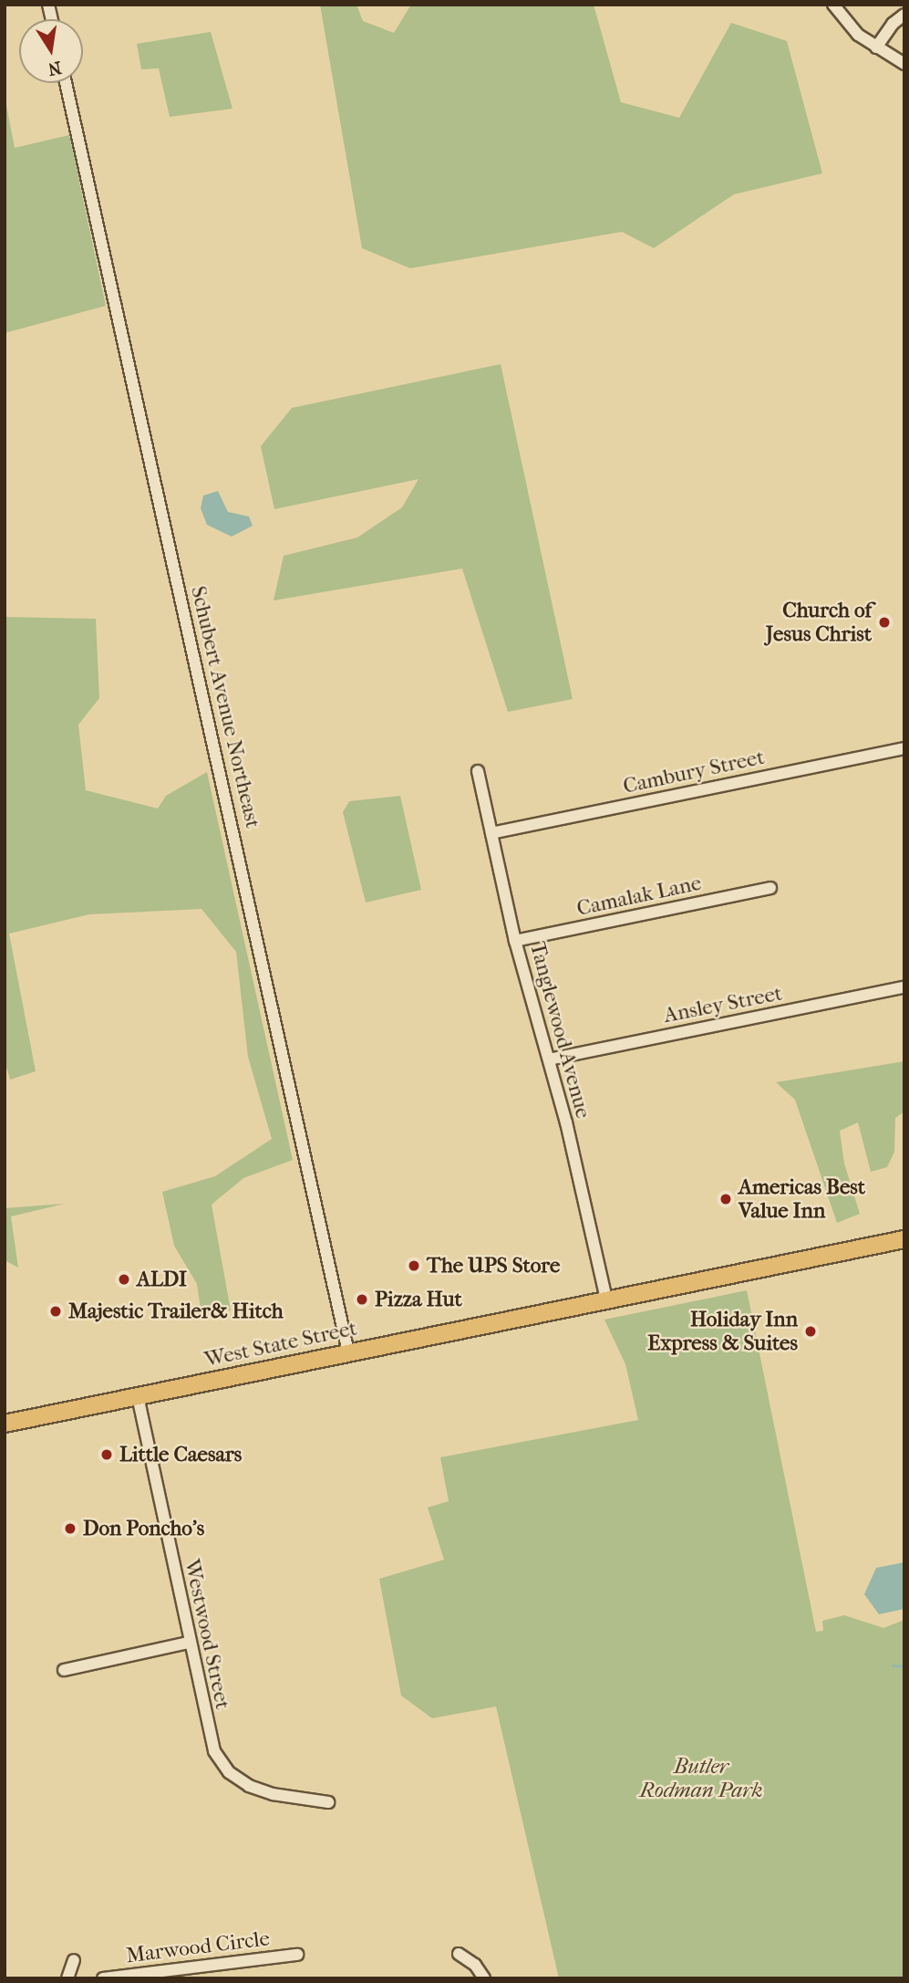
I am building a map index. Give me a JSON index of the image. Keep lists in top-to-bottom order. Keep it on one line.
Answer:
{"streets":{"highway":["West State Street"],"street":["Schubert Avenue Northeast","Cambury Street","Camalak Lane","Ansley Street","Tanglewood Avenue","Westwood Street","Marwood Circle"]},"crossings":[["Schubert Avenue Northeast","West State Street"],["Cambury Street","Tanglewood Avenue"],["Camalak Lane","Tanglewood Avenue"],["Ansley Street","Tanglewood Avenue"],["Tanglewood Avenue","West State Street"],["West State Street","Westwood Street"]],"parks":["Butler Rodman Park"],"places":["Church of Jesus Christ","Americas Best Value Inn","The UPS Store","ALDI","Pizza Hut","Majestic Trailer& Hitch","Holiday Inn Express & Suites","Little Caesars","Don Poncho's"],"north":"bottom"}
